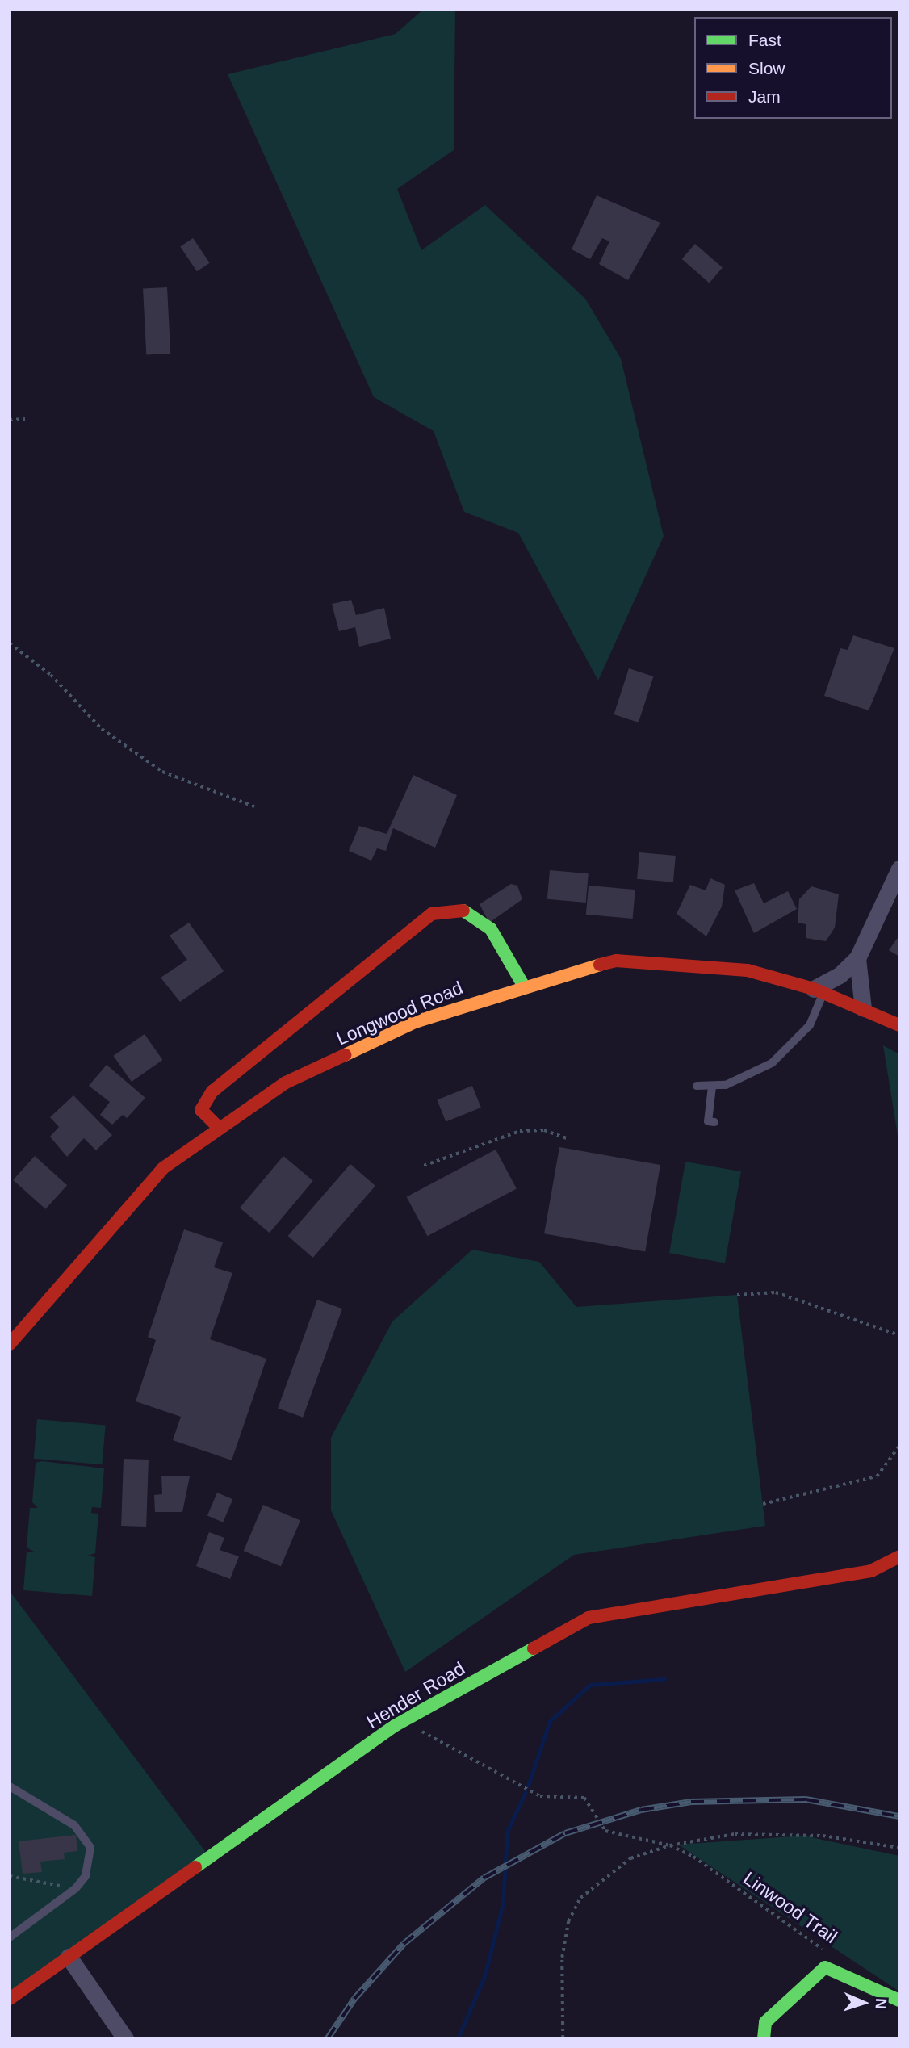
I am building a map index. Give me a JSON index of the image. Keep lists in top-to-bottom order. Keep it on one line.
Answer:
{"streets":{"street":["Longwood Road","Hender Road"],"path":["Linwood Trail"]},"legend":["Fast","Slow","Jam"],"north":"right"}
